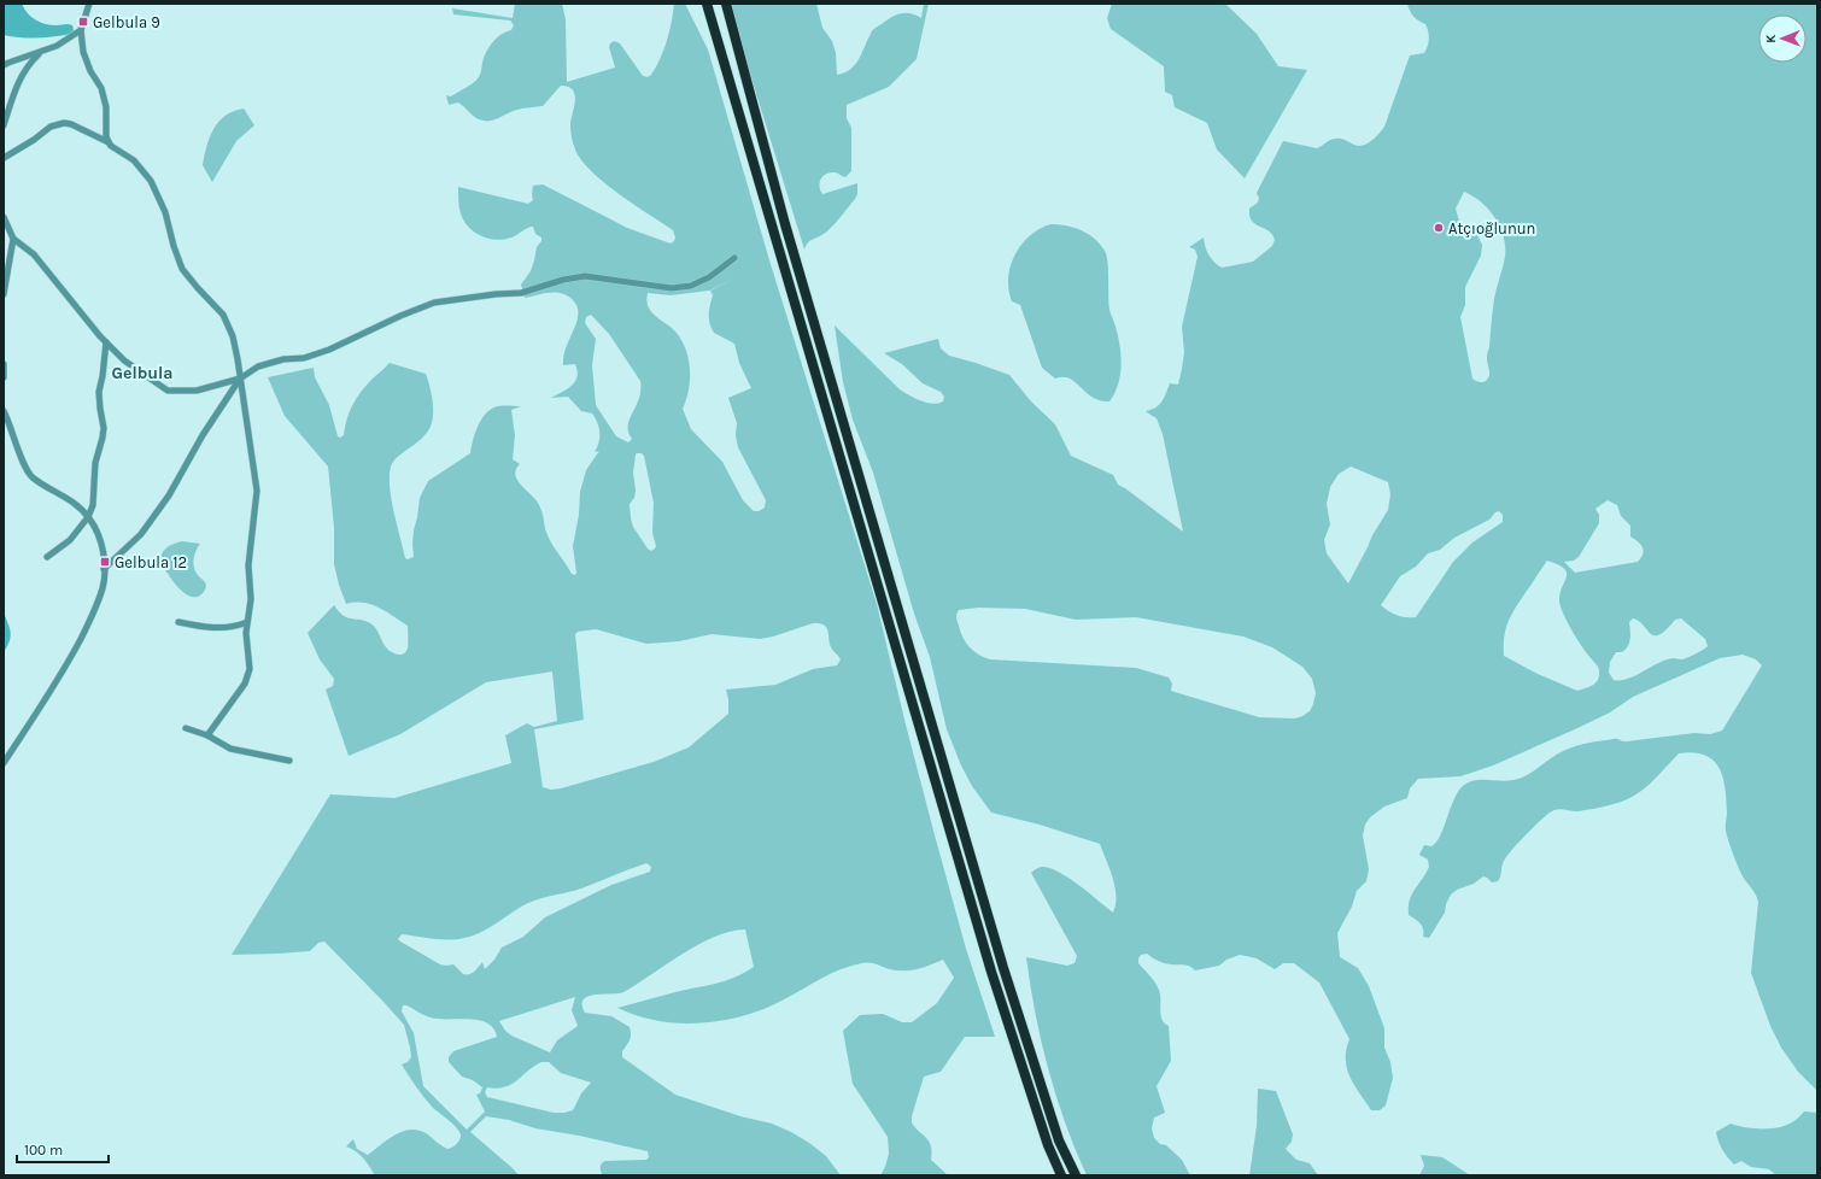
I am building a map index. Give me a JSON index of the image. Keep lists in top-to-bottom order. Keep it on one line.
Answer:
{"districts":["Gelbula"],"places":{"transit":["Gelbula 9","Gelbula 12"],"other":["Atçıoğlunun"]},"scale_bar":"100 m","north":"left"}
